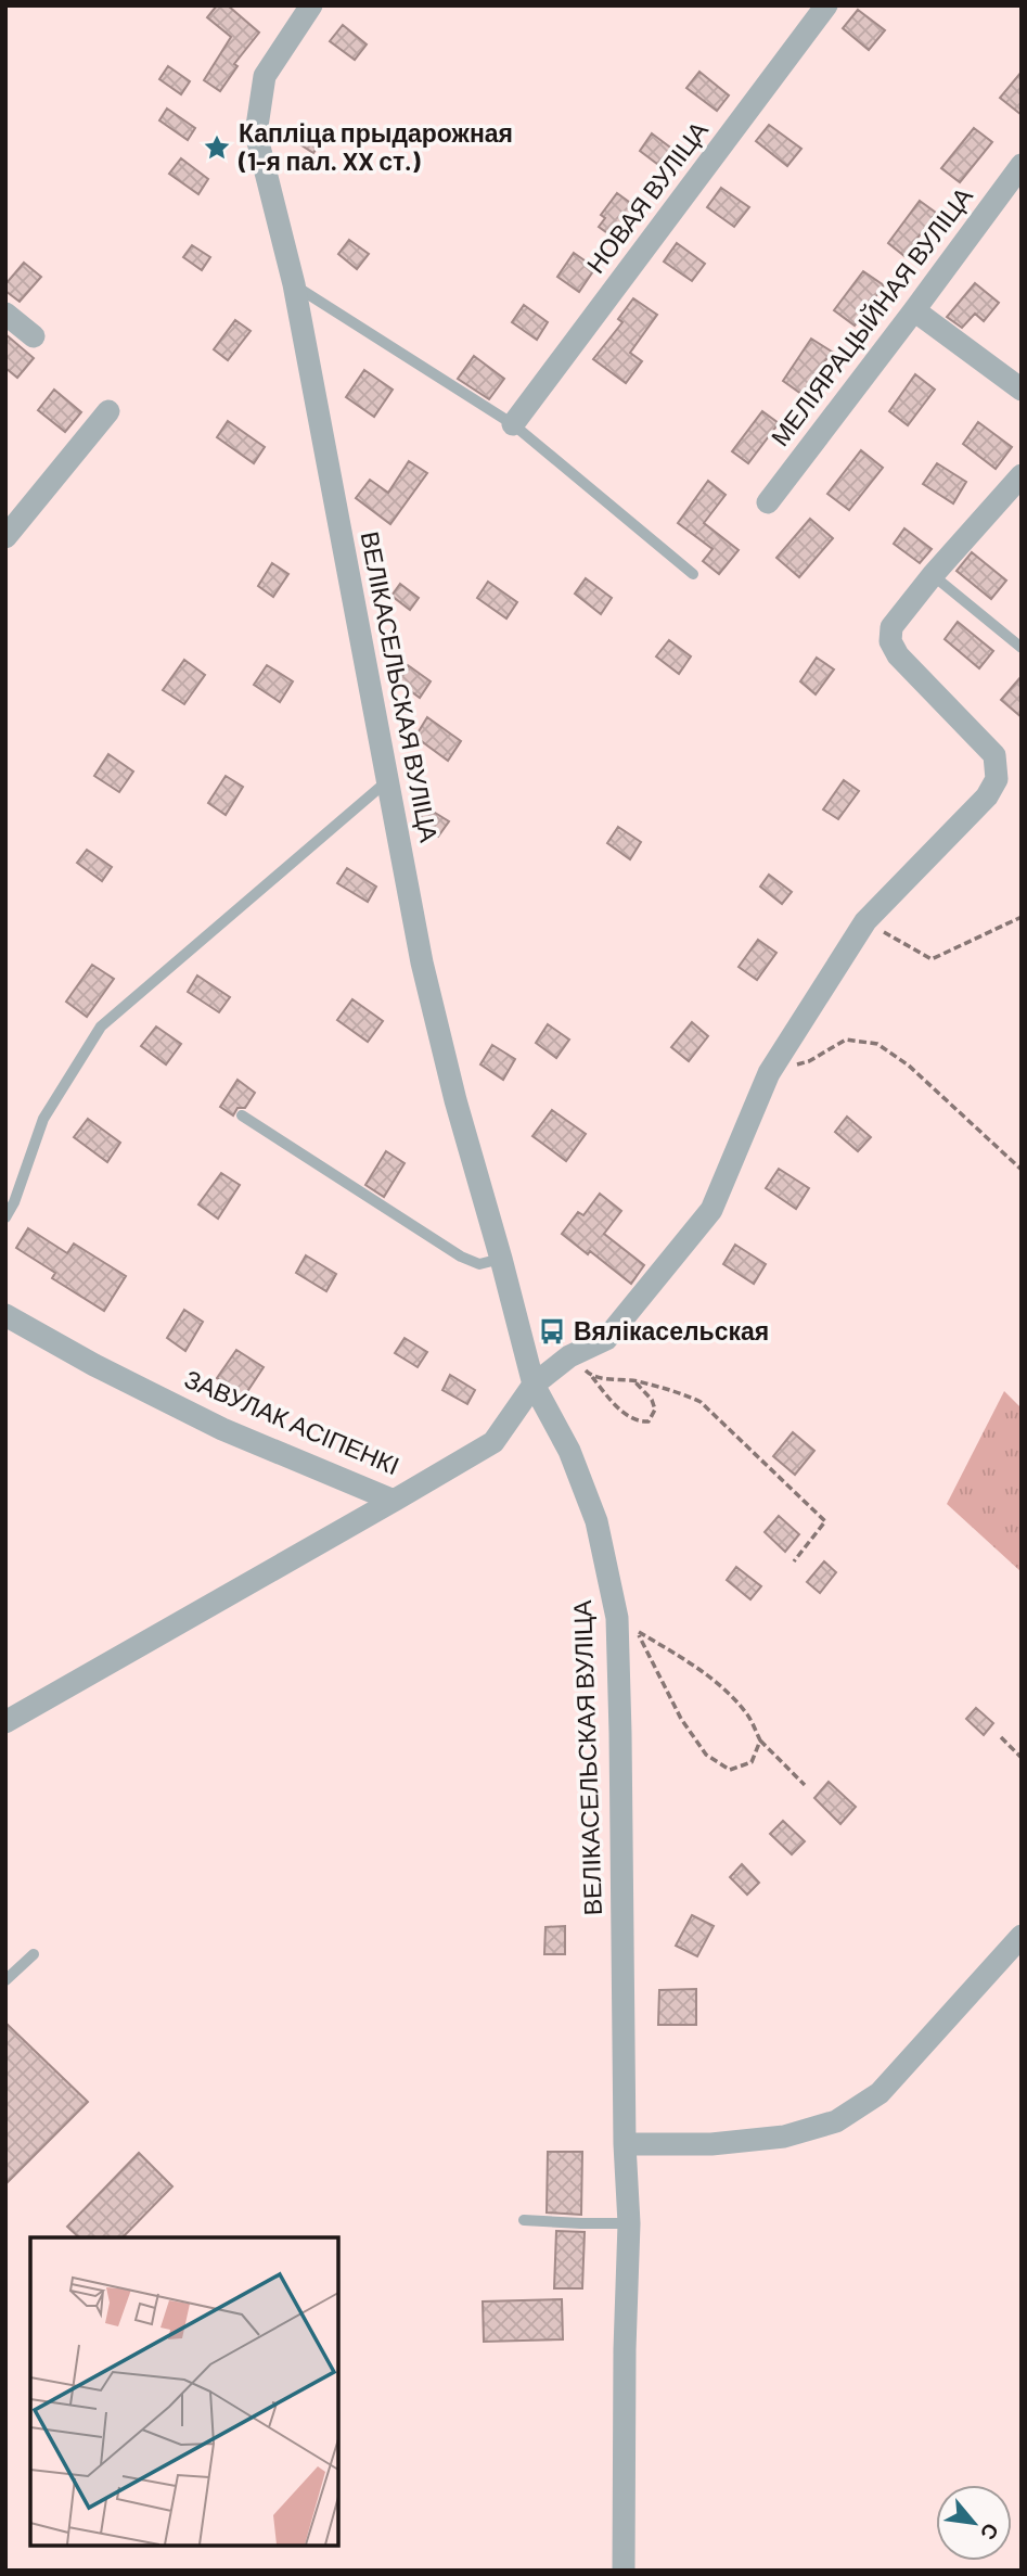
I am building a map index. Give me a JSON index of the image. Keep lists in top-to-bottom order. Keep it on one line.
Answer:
{"streets":{"street":["НОВАЯ ВУЛІЦА","МЕЛІЯРАЦЫЙНАЯ ВУЛІЦА","ВЕЛІКАСЕЛЬСКАЯ ВУЛІЦА","ЗАВУЛАК АСІПЕНКІ"]},"crossings":[["ВЕЛІКАСЕЛЬСКАЯ ВУЛІЦА","ЗАВУЛАК АСІПЕНКІ"]],"places":{"place":["Капліца прыдарожная (1-я пал. XX ст.)"],"bus stop":["Вялікасельская"]},"north":"bottom right"}
